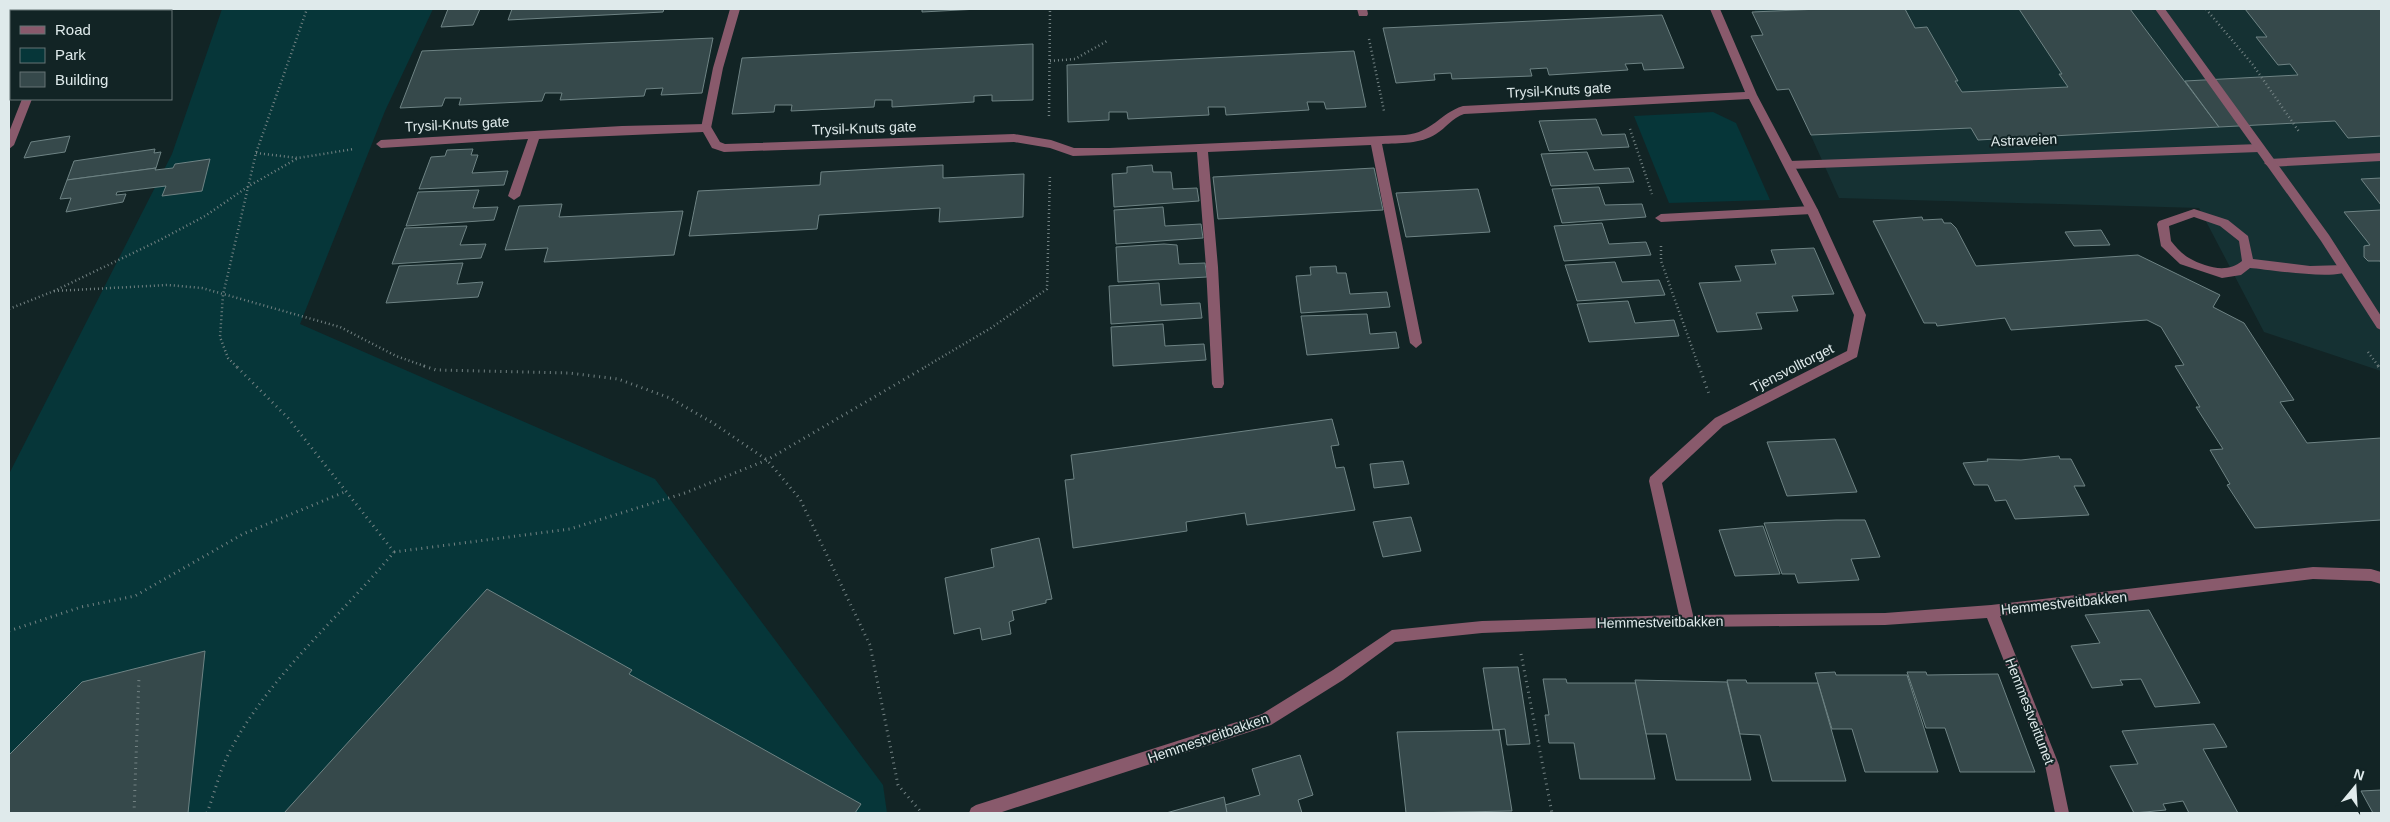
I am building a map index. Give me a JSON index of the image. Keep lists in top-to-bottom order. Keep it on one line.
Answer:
{"streets":{"street":["Trysil-Knuts gate","Astraveien","Tjensvolltorget","Hemmestveitbakken","Hemmestveittunet"]},"crossings":[["Trysil-Knuts gate","Tjensvolltorget"],["Astraveien","Tjensvolltorget"],["Tjensvolltorget","Hemmestveitbakken"],["Hemmestveitbakken","Hemmestveittunet"]],"legend":["Road","Park","Building"],"north":"top"}
